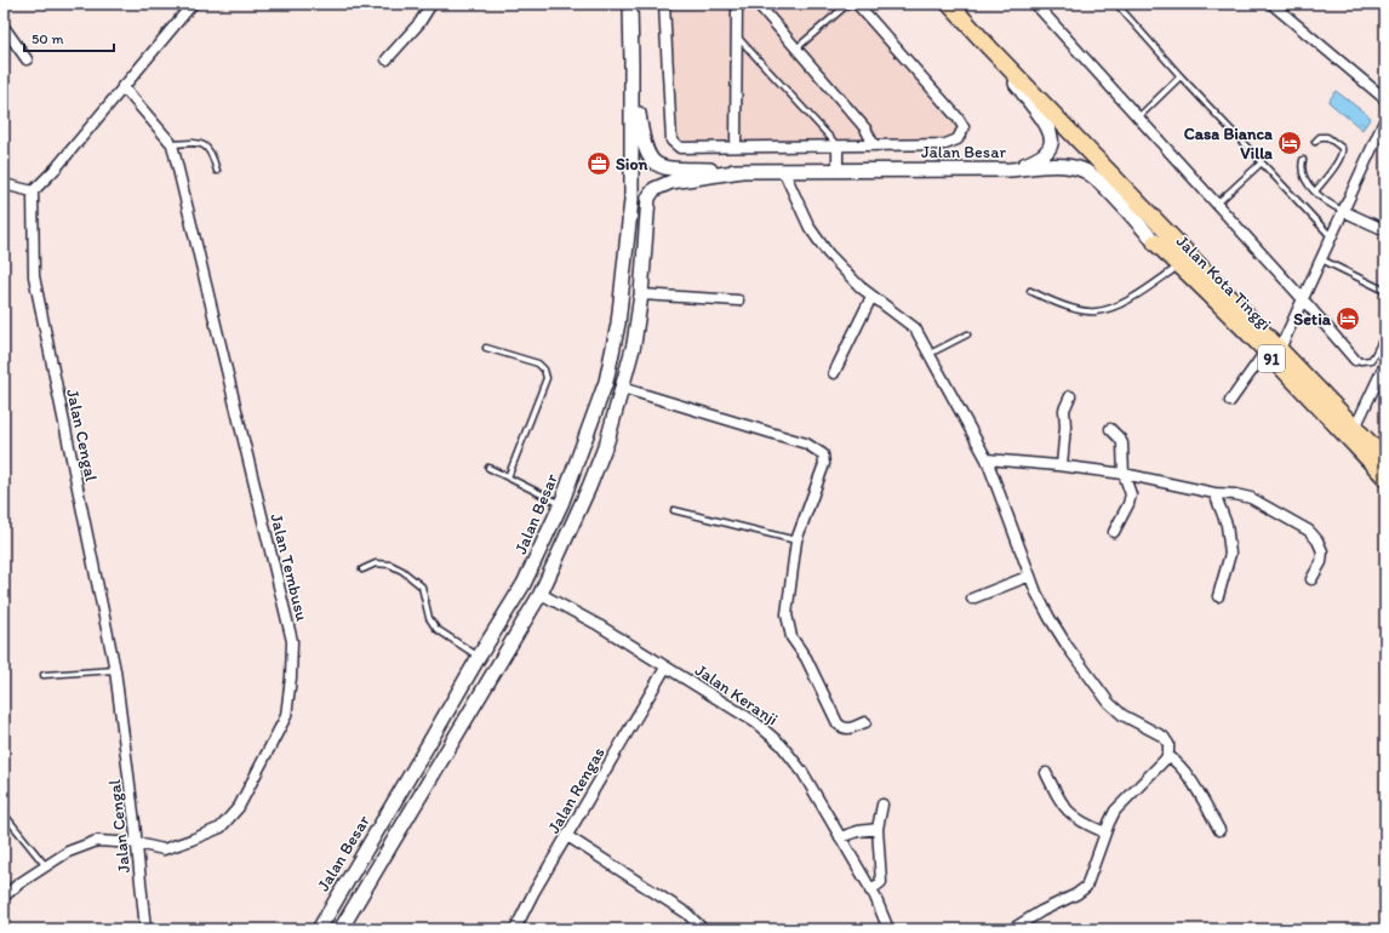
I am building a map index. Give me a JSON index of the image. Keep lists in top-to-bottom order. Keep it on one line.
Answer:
{"streets":{"highway":["Jalan Kota Tinggi","91"],"main road":["Jalan Besar"],"street":["Jalan Cengal","Jalan Tembusu","Jalan Keranji","Jalan Rengas"]},"crossings":[["Jalan Besar","Jalan Kota Tinggi"],["Jalan Besar","Jalan Keranji"],["Jalan Cengal","Jalan Tembusu"],["Jalan Keranji","Jalan Rengas"]],"places":{"hotel":["Casa Bianca Villa","Setia"],"office":["Sion"]},"scale_bar":"50 m"}
